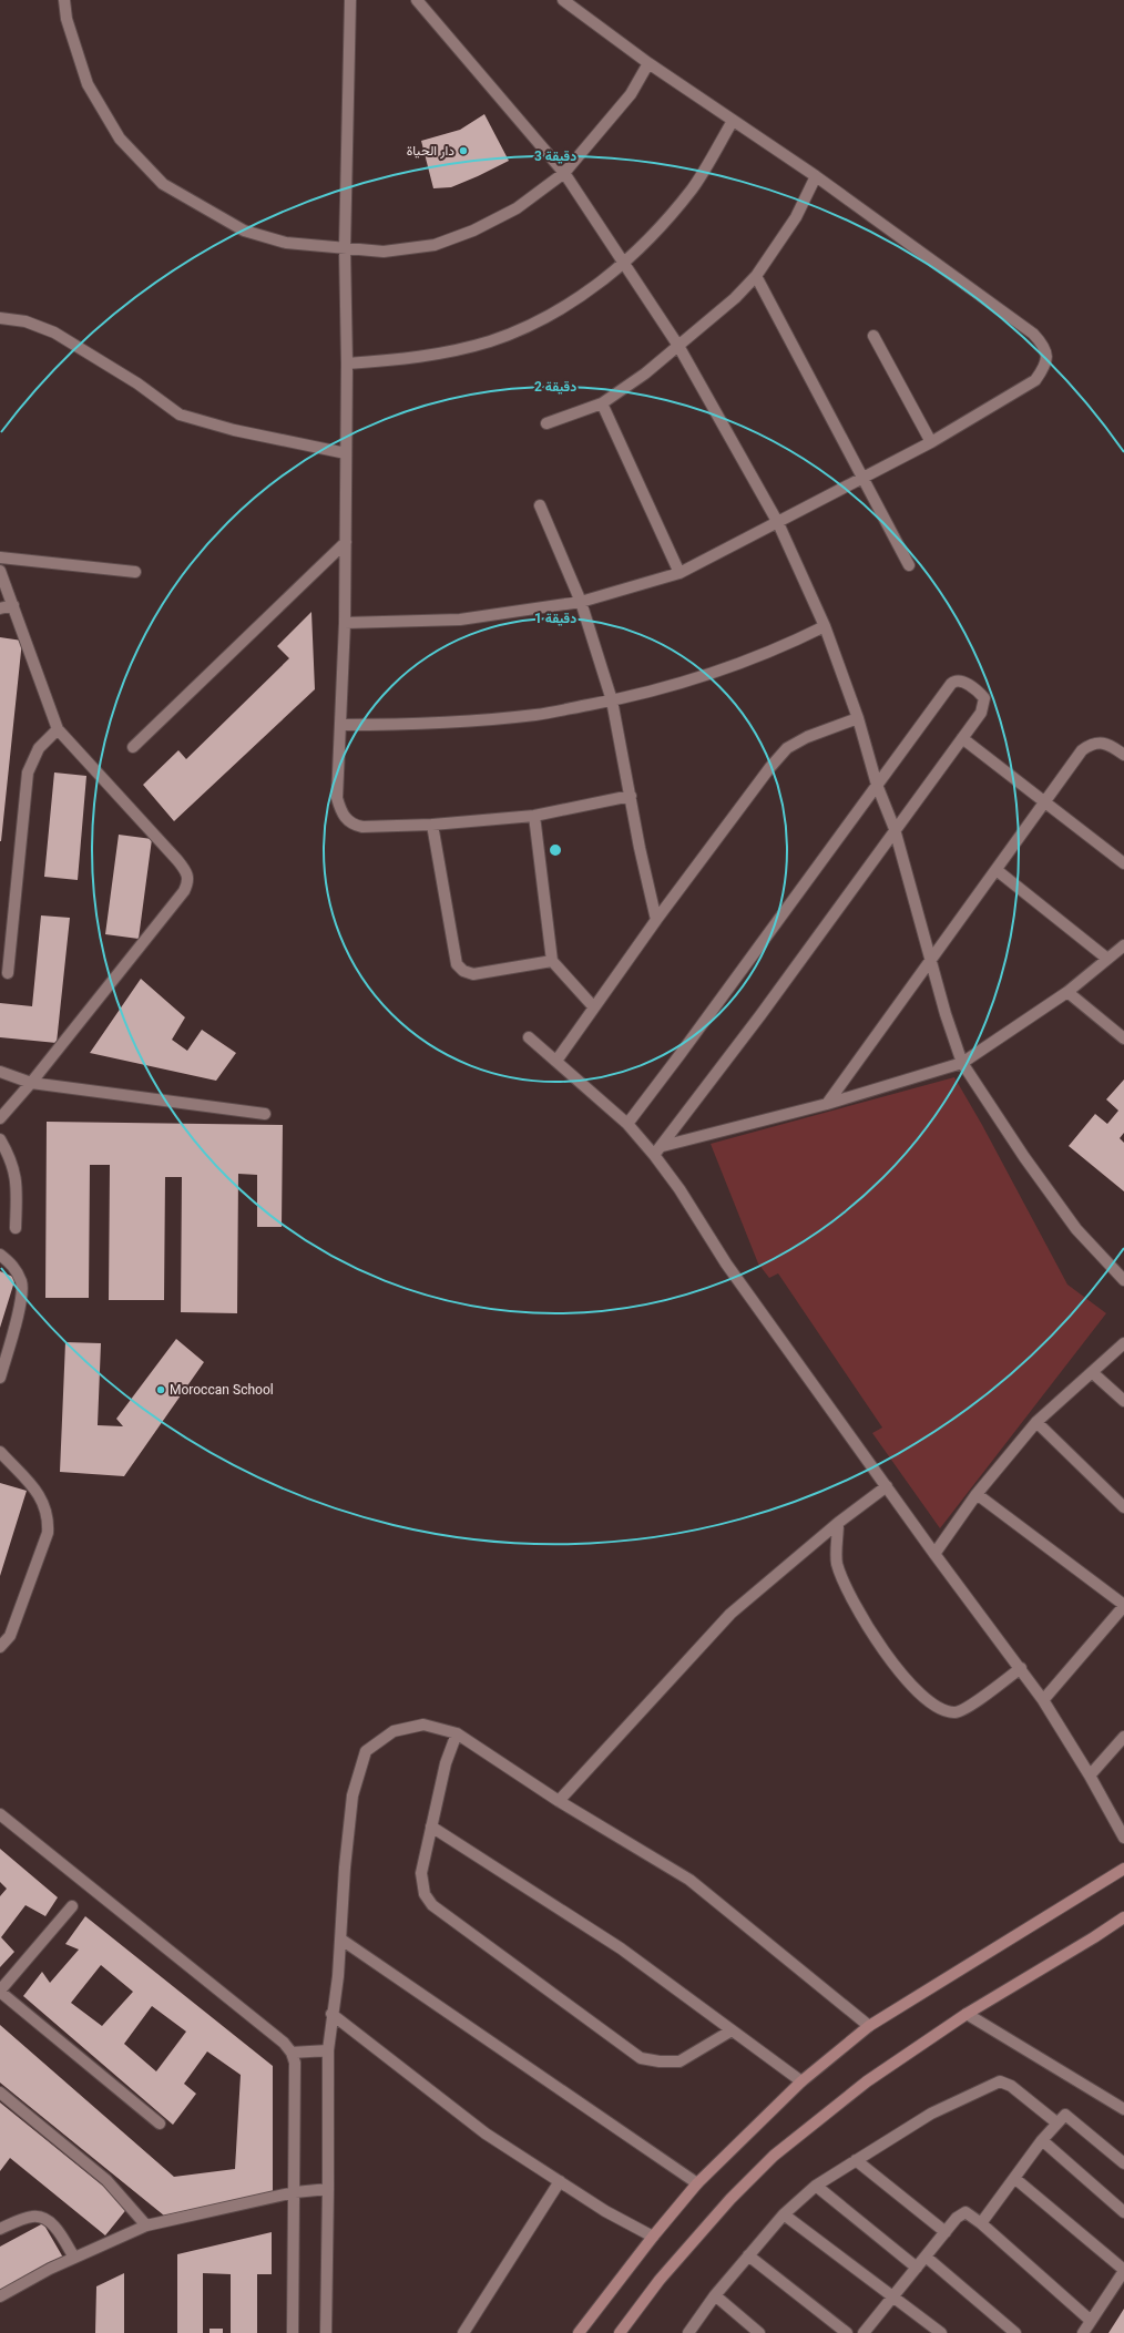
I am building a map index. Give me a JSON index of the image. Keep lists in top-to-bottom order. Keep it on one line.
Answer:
{"places":["دار الحياة","Moroccan School"],"rings":["3 دقيقة","2 دقيقة","1 دقيقة"]}
